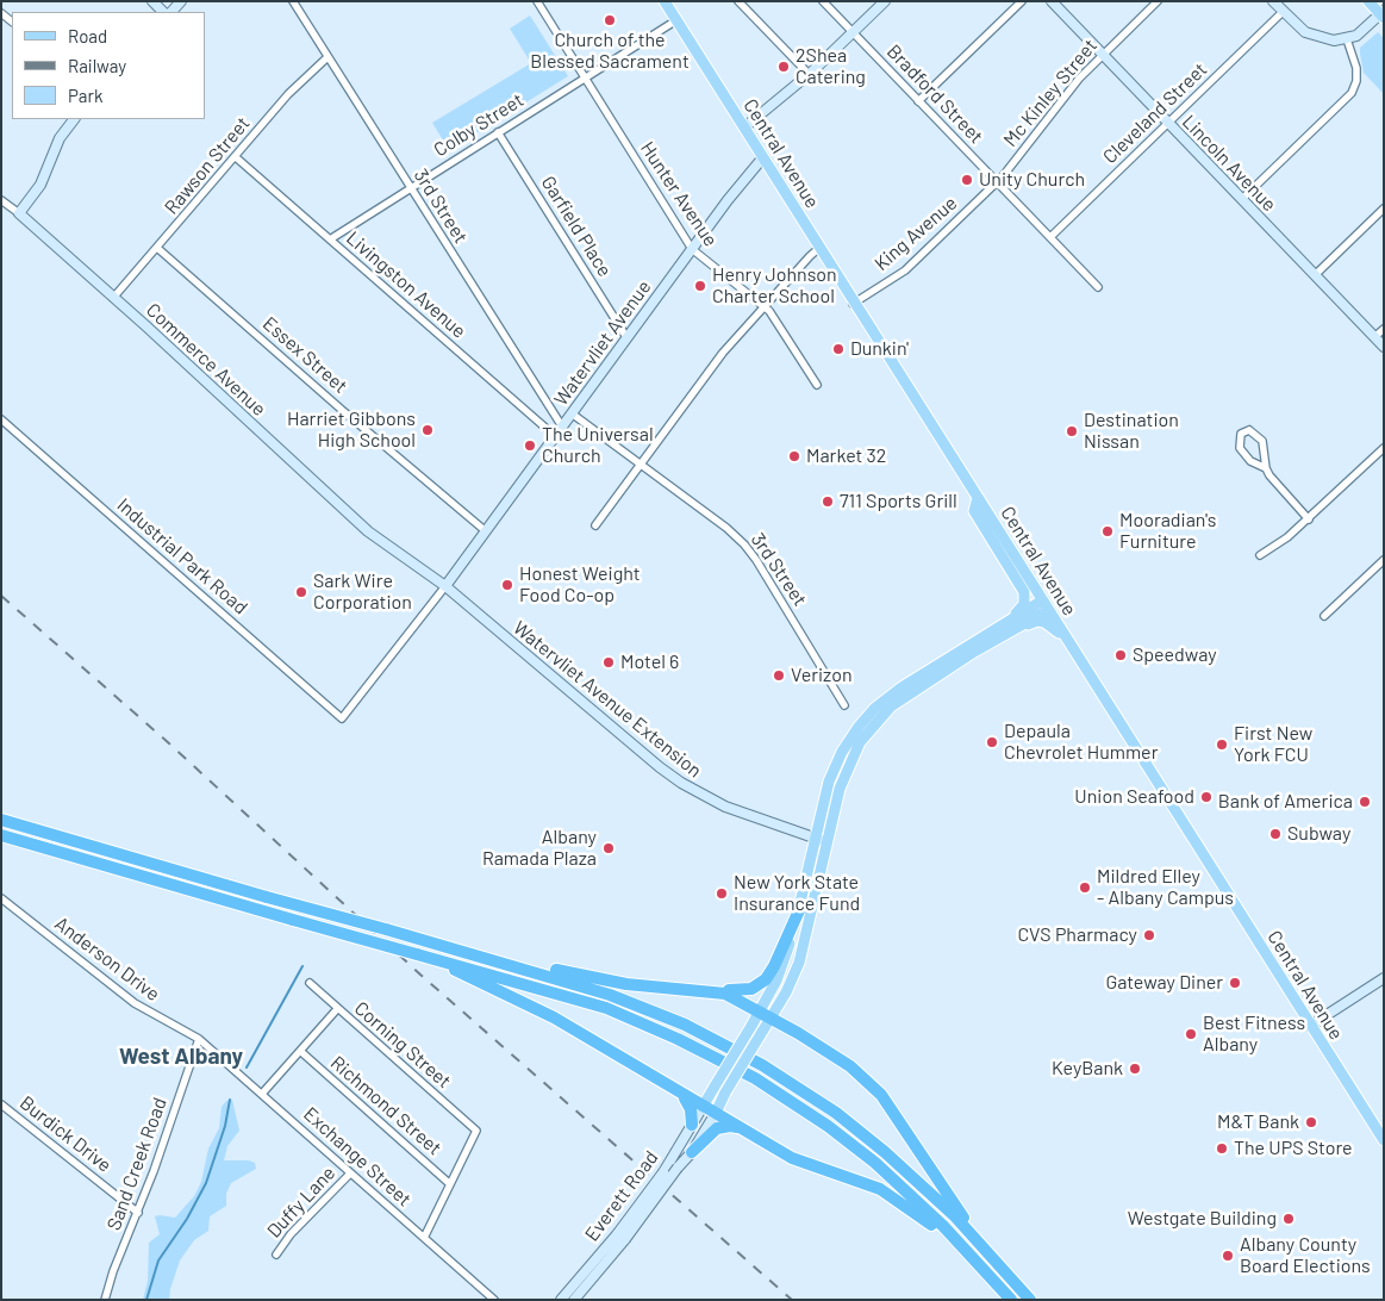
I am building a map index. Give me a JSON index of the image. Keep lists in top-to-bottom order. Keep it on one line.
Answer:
{"streets":{"main road":["Central Avenue"],"street":["Mc Kinley Street","Bradford Street","Cleveland Street","Colby Street","Lincoln Avenue","Rawson Street","Hunter Avenue","3rd Street","Garfield Place","King Avenue","Livingston Avenue","Watervliet Avenue","Essex Street","Commerce Avenue","Industrial Park Road","Watervliet Avenue Extension","Anderson Drive","Corning Street","Richmond Street","Burdick Drive","Exchange Street","Sand Creek Road","Everett Road","Duffy Lane"]},"crossings":[["Mc Kinley Street","Bradford Street"],["Mc Kinley Street","Lincoln Avenue"],["Mc Kinley Street","King Avenue"],["Bradford Street","Cleveland Street"],["Bradford Street","King Avenue"],["Cleveland Street","Lincoln Avenue"],["Colby Street","Central Avenue"],["Colby Street","Hunter Avenue"],["Colby Street","3rd Street"],["Colby Street","Garfield Place"],["Colby Street","Livingston Avenue"],["Central Avenue","King Avenue"],["Central Avenue","Watervliet Avenue"],["Rawson Street","3rd Street"],["Rawson Street","Livingston Avenue"],["Rawson Street","Essex Street"],["Rawson Street","Commerce Avenue"],["Hunter Avenue","Watervliet Avenue"],["3rd Street","Watervliet Avenue"],["Garfield Place","Watervliet Avenue"],["Livingston Avenue","Watervliet Avenue"],["Watervliet Avenue","Essex Street"],["Watervliet Avenue","Commerce Avenue"],["Watervliet Avenue","Industrial Park Road"],["Watervliet Avenue","Watervliet Avenue Extension"],["Commerce Avenue","Watervliet Avenue Extension"],["Anderson Drive","Exchange Street"],["Anderson Drive","Sand Creek Road"],["Corning Street","Richmond Street"],["Burdick Drive","Sand Creek Road"],["Exchange Street","Sand Creek Road"],["Exchange Street","Duffy Lane"]],"districts":["West Albany"],"places":["Church of the Blessed Sacrament","2Shea Catering","Unity Church","Henry Johnson Charter School","Dunkin'","Harriet Gibbons High School","Destination Nissan","The Universal Church","Market 32","711 Sports Grill","Mooradian's Furniture","Honest Weight Food Co-op","Sark Wire Corporation","Speedway","Motel 6","Verizon","Depaula Chevrolet Hummer","First New York FCU","Union Seafood","Bank of America","Subway","Albany Ramada Plaza","Mildred Elley - Albany Campus","New York State Insurance Fund","CVS Pharmacy","Gateway Diner","Best Fitness Albany","KeyBank","M&T Bank","The UPS Store","Westgate Building","Albany County Board Elections"],"legend":["Road","Railway","Park"]}
